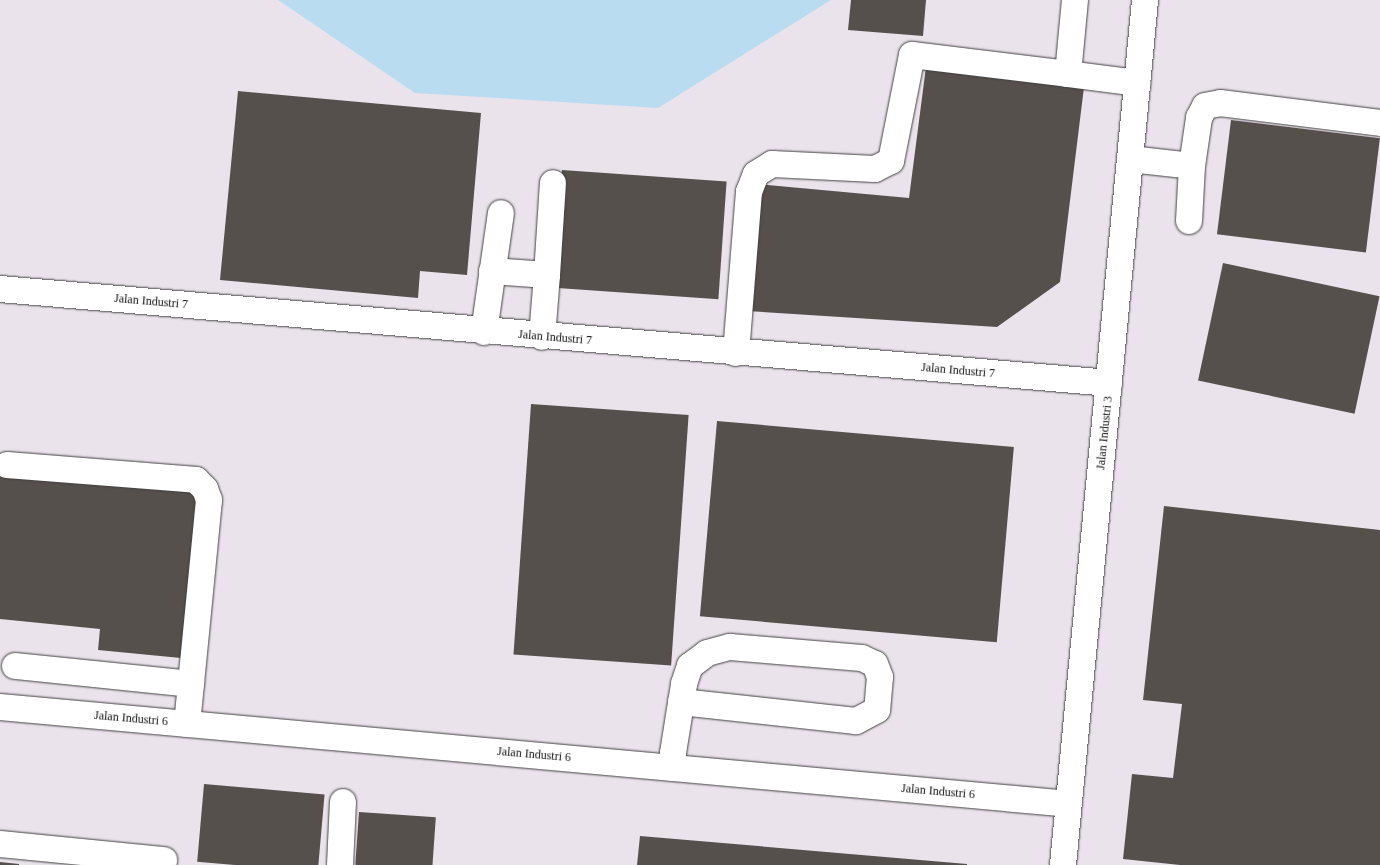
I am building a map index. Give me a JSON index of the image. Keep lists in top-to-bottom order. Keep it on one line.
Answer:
{"streets":{"street":["Jalan Industri 7","Jalan Industri 3","Jalan Industri 6"]},"crossings":[["Jalan Industri 7","Jalan Industri 3"],["Jalan Industri 3","Jalan Industri 6"]]}
